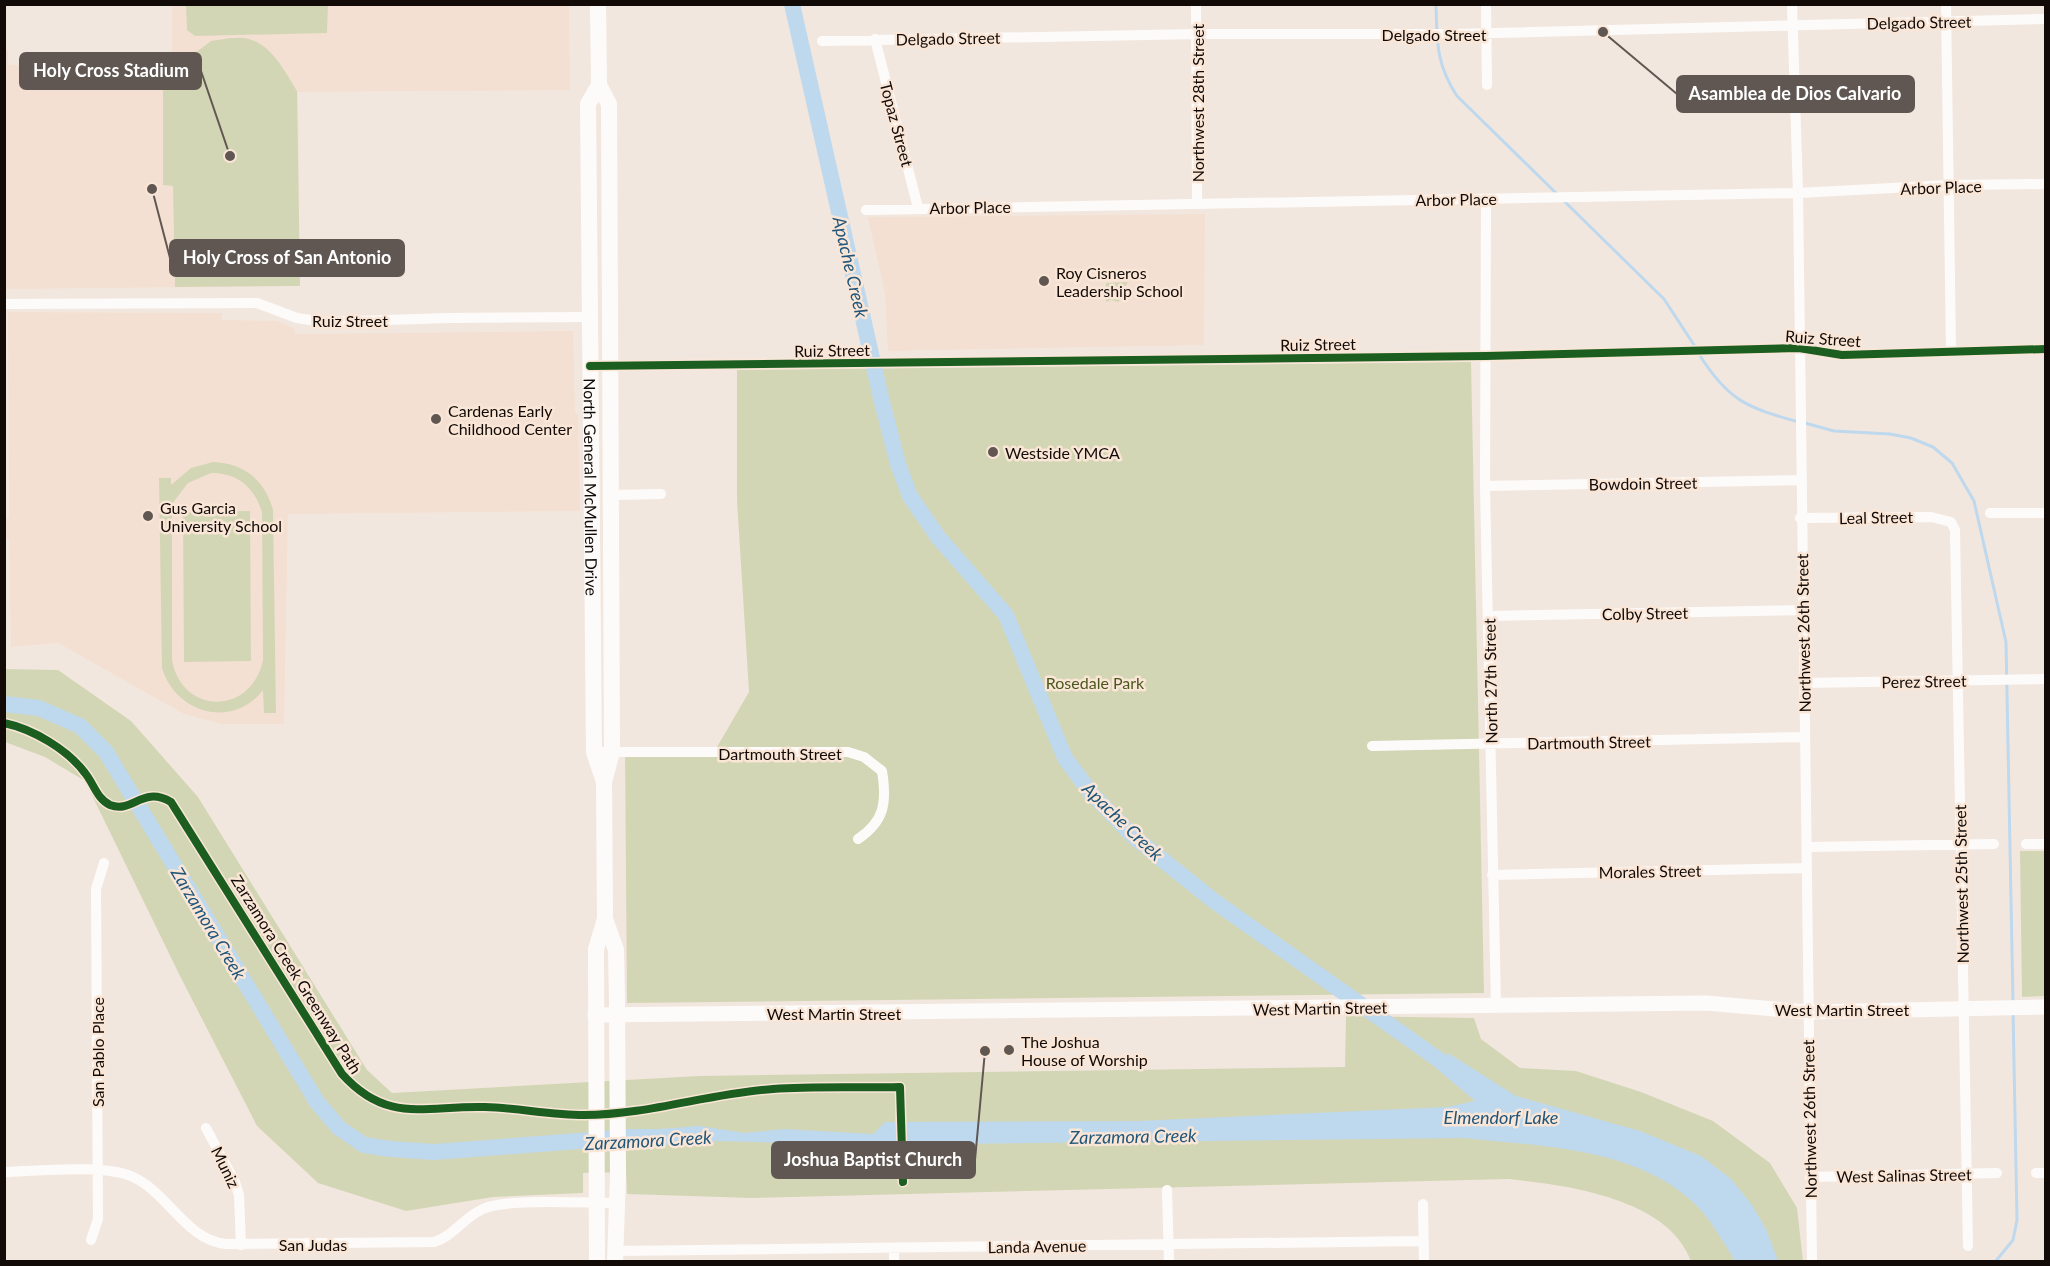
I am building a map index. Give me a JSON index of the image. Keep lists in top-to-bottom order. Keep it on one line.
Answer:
{"streets":{"main road":["North General McMullen Drive"],"street":["Delgado Street","Northwest 28th Street","Topaz Street","Arbor Place","Ruiz Street","Bowdoin Street","Leal Street","Colby Street","Northwest 26th Street","North 27th Street","Perez Street","Dartmouth Street","Morales Street","Northwest 25th Street","West Martin Street","San Pablo Place","Muniz","West Salinas Street","San Judas","Landa Avenue"],"cycle path":["Zarzamora Creek Greenway Path"]},"crossings":[["Delgado Street","Northwest 28th Street"],["Delgado Street","Topaz Street"],["Delgado Street","Northwest 26th Street"],["Northwest 28th Street","Arbor Place"],["Topaz Street","Arbor Place"],["Arbor Place","Northwest 26th Street"],["Arbor Place","North 27th Street"],["Ruiz Street","North General McMullen Drive"],["Ruiz Street","Northwest 26th Street"],["Ruiz Street","North 27th Street"],["Bowdoin Street","Northwest 26th Street"],["Bowdoin Street","North 27th Street"],["North General McMullen Drive","Dartmouth Street"],["North General McMullen Drive","West Martin Street"],["North General McMullen Drive","San Judas"],["North General McMullen Drive","Landa Avenue"],["Leal Street","Northwest 26th Street"],["Leal Street","Northwest 25th Street"],["Colby Street","Northwest 26th Street"],["Colby Street","North 27th Street"],["Northwest 26th Street","Perez Street"],["Northwest 26th Street","Dartmouth Street"],["Northwest 26th Street","Morales Street"],["Northwest 26th Street","West Martin Street"],["Northwest 26th Street","West Salinas Street"],["North 27th Street","Dartmouth Street"],["North 27th Street","Morales Street"],["North 27th Street","West Martin Street"],["Perez Street","Northwest 25th Street"],["Northwest 25th Street","West Martin Street"],["Northwest 25th Street","West Salinas Street"],["San Pablo Place","San Judas"],["Muniz","San Judas"]],"water":["Apache Creek","Zarzamora Creek","Elmendorf Lake"],"parks":["Rosedale Park"],"places":["Asamblea de Dios Calvario","Holy Cross Stadium","Holy Cross of San Antonio","Roy Cisneros Leadership School","Cardenas Early Childhood Center","Westside YMCA","Gus Garcia University School","The Joshua House of Worship","Joshua Baptist Church"]}
